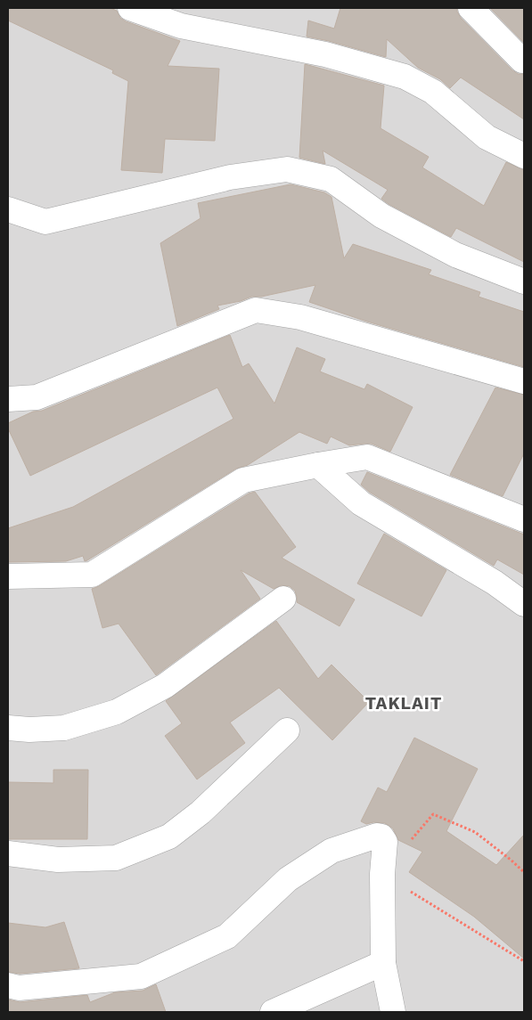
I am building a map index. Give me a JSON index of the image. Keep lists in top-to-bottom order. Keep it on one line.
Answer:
{"districts":["TAKLAIT"]}
